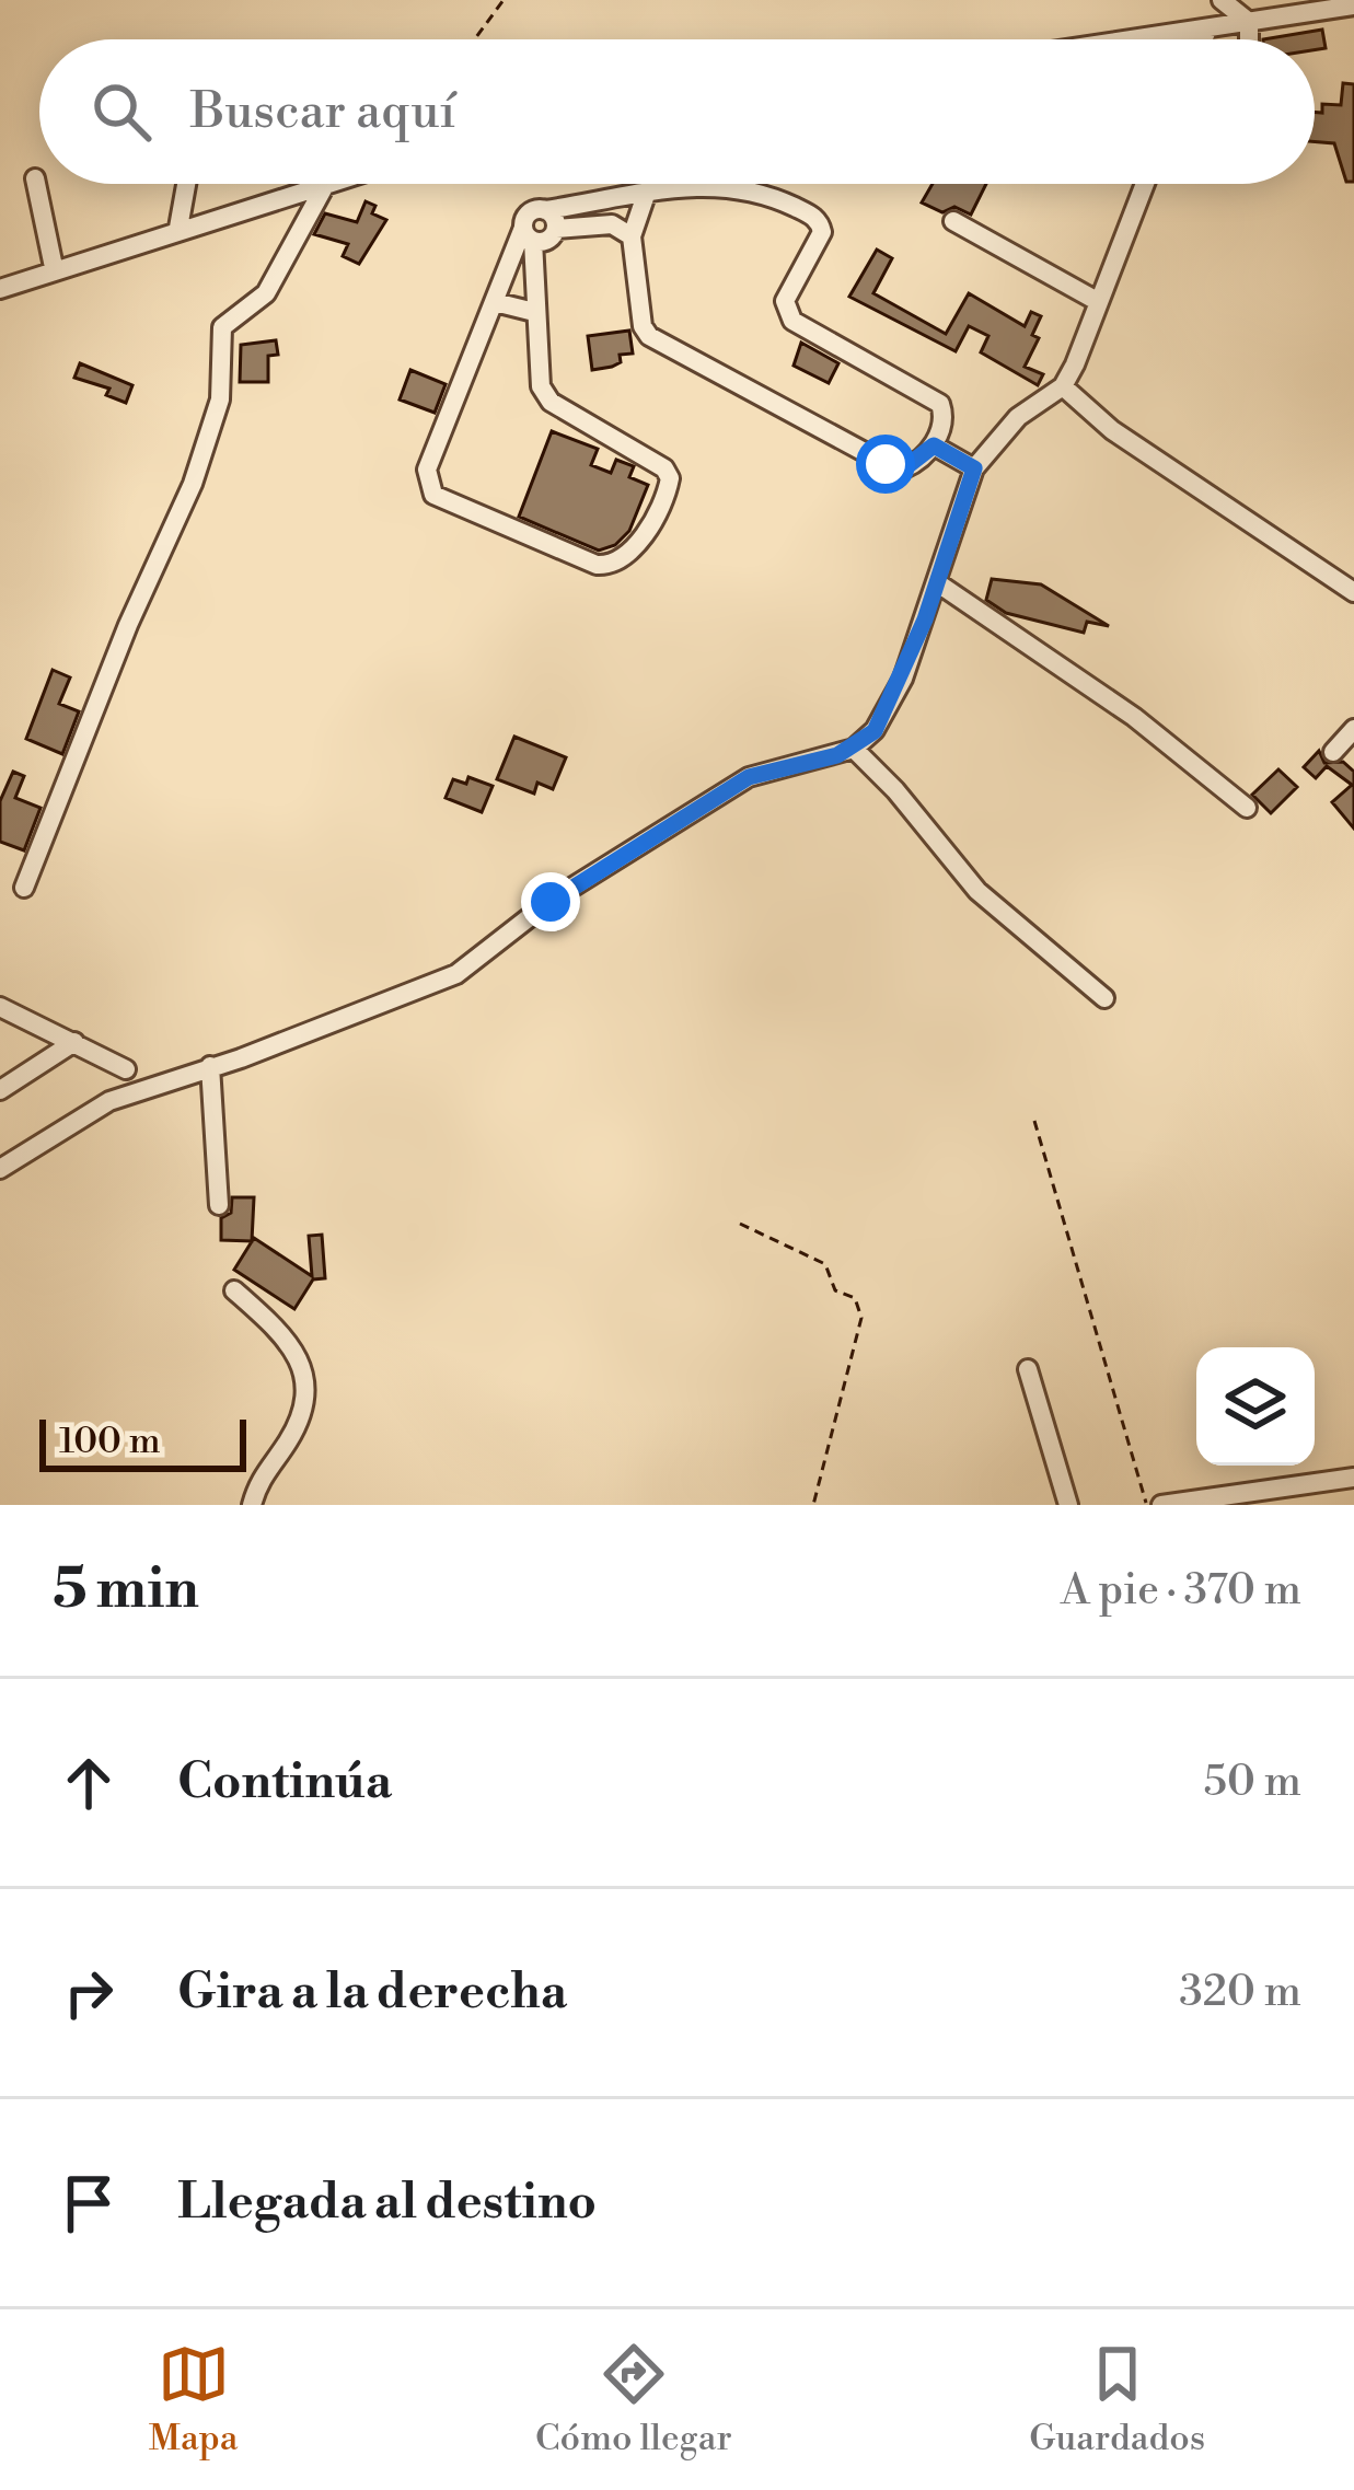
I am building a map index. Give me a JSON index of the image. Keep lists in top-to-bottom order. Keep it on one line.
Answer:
{"scale_bar":"100 m","page":{"search":"Buscar aquí","scale":"100 m","heading":["5 min","A pie · 370 m"],"list":[["Continúa","50 m"],["Gira a la derecha","320 m"],"Llegada al destino"],"nav":["Mapa","Cómo llegar","Guardados"]}}
